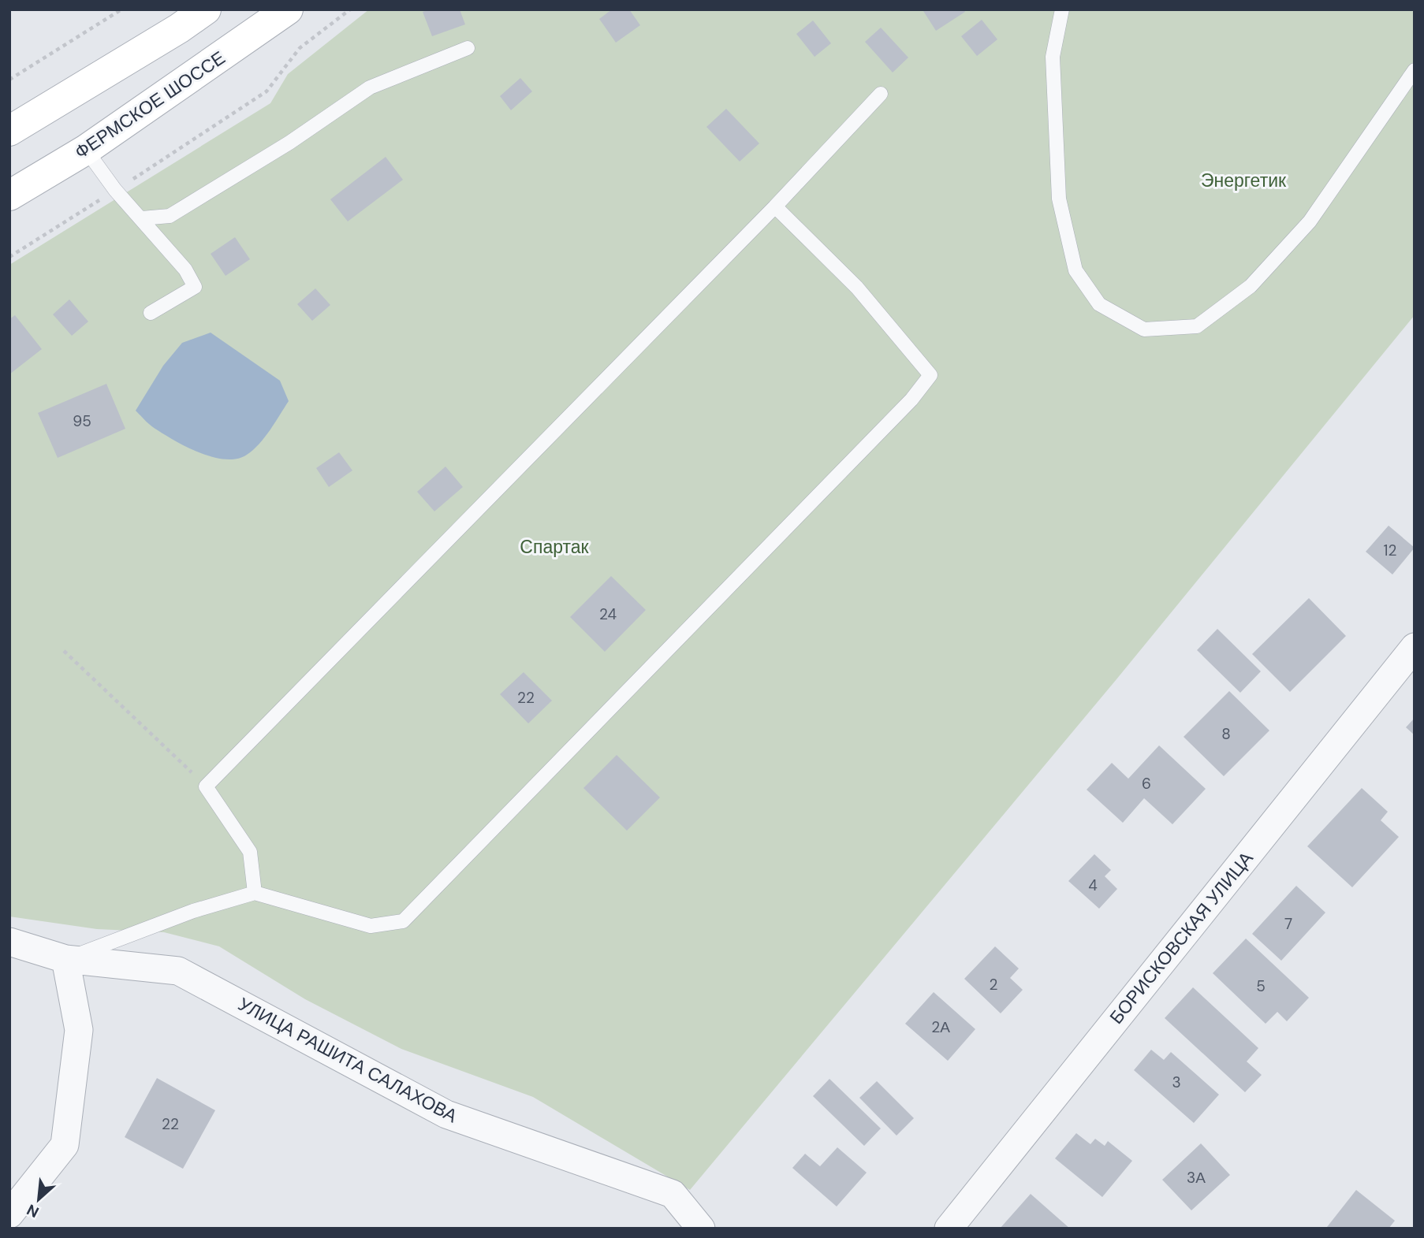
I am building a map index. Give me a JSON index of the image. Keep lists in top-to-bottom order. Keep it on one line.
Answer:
{"streets":{"main road":["ФЕРМСКОЕ ШОССЕ"],"street":["БОРИСКОВСКАЯ УЛИЦА","УЛИЦА РАШИТА САЛАХОВА"]},"parks":["Энергетик","Спартак"],"house_numbers":["95","12","24","22","8","6","4","7","2","5","2А","3","22","3А"],"north":"bottom left"}
